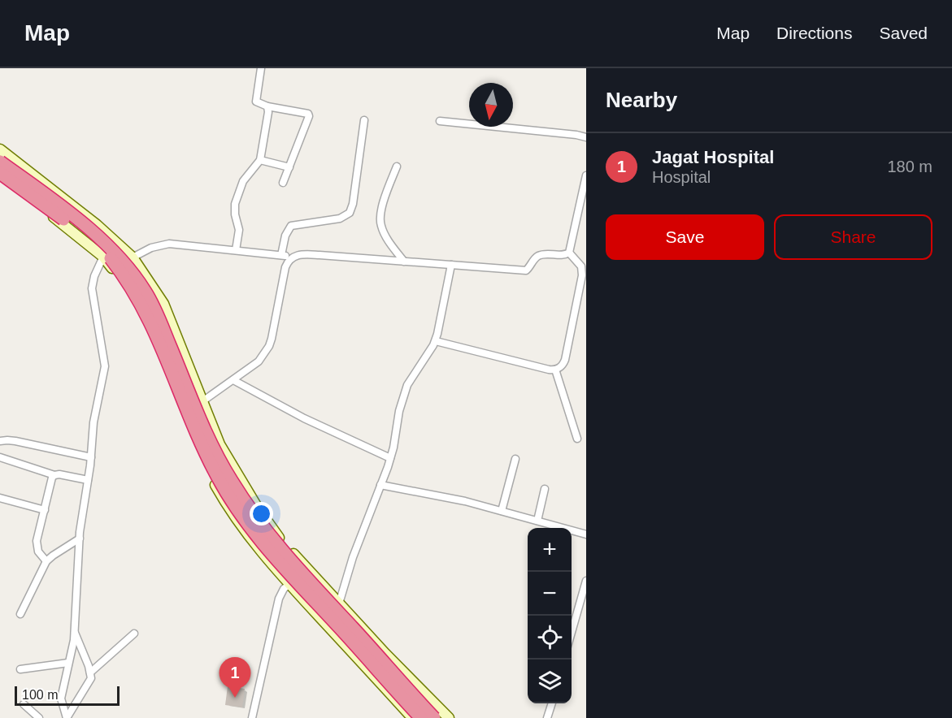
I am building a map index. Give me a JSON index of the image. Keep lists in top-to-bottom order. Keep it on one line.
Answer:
{"scale_bar":"100 m","north":"bottom","page":{"header":"Map","nav":["Map","Directions","Saved"],"heading":"Nearby","list":[{"mark":"1","name":"Jagat Hospital","note":"Hospital","value":"180 m"}],"buttons":["Save","Share"],"map_buttons":["+","−"],"pins":"1","scale":"100 m"}}
